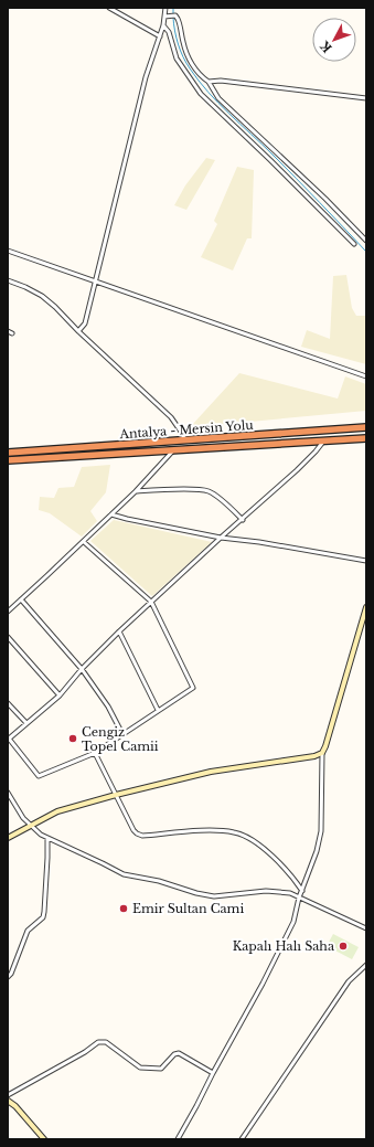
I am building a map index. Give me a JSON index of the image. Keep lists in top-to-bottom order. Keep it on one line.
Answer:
{"streets":{"highway":["Antalya - Mersin Yolu"]},"places":["Cengiz Topel Camii","Emir Sultan Cami","Kapalı Halı Saha"],"north":"bottom left"}
